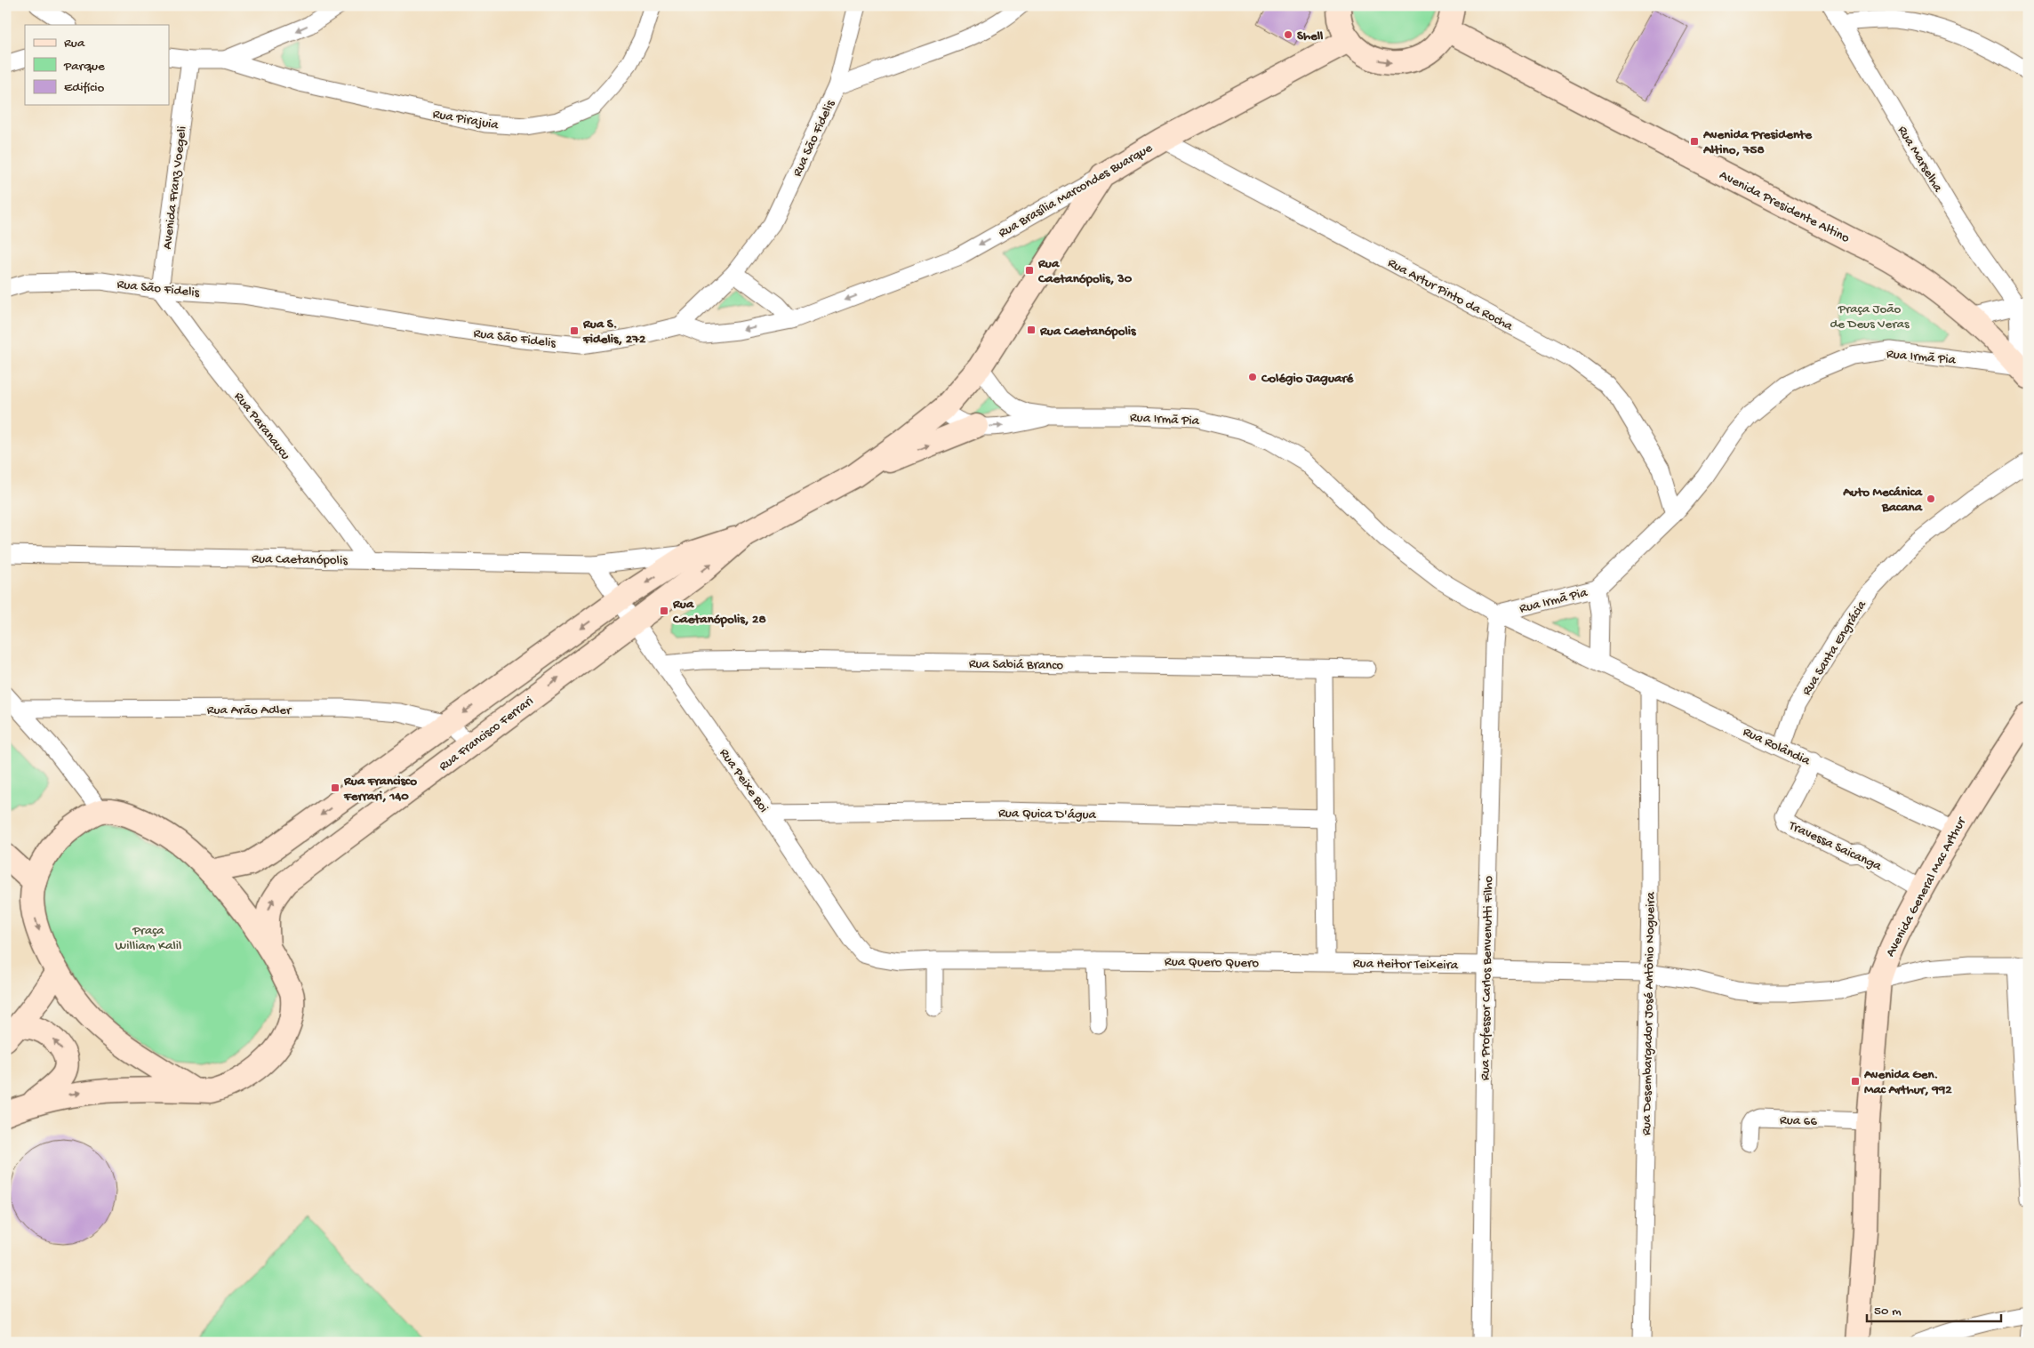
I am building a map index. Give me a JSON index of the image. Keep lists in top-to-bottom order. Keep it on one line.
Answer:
{"streets":{"main road":["Rua Brasília Marcondes Buarque","Avenida Presidente Altino","Rua Caetanópolis","Rua Francisco Ferrari","Avenida General Mac Arthur"],"street":["Rua Pirajuia","Rua São Fidelis","Rua Marselha","Avenida Franz Voegeli","Rua Artur Pinto da Rocha","Rua Irmã Pia","Rua Paranaucu","Rua Santa Engrácia","Rua Sabiá Branco","Rua Arão Adler","Rua Rolândia","Rua Peixe Boi","Rua Quica D'água","Travessa Saicanga","Rua Quero Quero","Rua Heitor Teixeira","Rua Professor Carlos Benvenutti Filho","Rua Desembargador José Antônio Nogueira","Rua 66"]},"crossings":[["Rua São Fidelis","Avenida Franz Voegeli"],["Rua São Fidelis","Rua Brasília Marcondes Buarque"],["Rua São Fidelis","Rua Paranaucu"],["Avenida Franz Voegeli","Rua Paranaucu"],["Rua Brasília Marcondes Buarque","Rua Artur Pinto da Rocha"],["Rua Brasília Marcondes Buarque","Rua Caetanópolis"],["Avenida Presidente Altino","Rua Irmã Pia"],["Rua Artur Pinto da Rocha","Rua Irmã Pia"],["Rua Irmã Pia","Rua Caetanópolis"],["Rua Irmã Pia","Rua Rolândia"],["Rua Irmã Pia","Rua Professor Carlos Benvenutti Filho"],["Rua Paranaucu","Rua Caetanópolis"],["Rua Caetanópolis","Rua Francisco Ferrari"],["Rua Caetanópolis","Rua Peixe Boi"],["Rua Santa Engrácia","Rua Rolândia"],["Rua Sabiá Branco","Rua Peixe Boi"],["Rua Arão Adler","Rua Francisco Ferrari"],["Rua Francisco Ferrari","Rua Peixe Boi"],["Rua Rolândia","Travessa Saicanga"],["Rua Rolândia","Avenida General Mac Arthur"],["Rua Rolândia","Rua Professor Carlos Benvenutti Filho"],["Rua Rolândia","Rua Desembargador José Antônio Nogueira"],["Rua Peixe Boi","Rua Quica D'água"],["Rua Peixe Boi","Rua Quero Quero"],["Travessa Saicanga","Avenida General Mac Arthur"],["Avenida General Mac Arthur","Rua Heitor Teixeira"],["Avenida General Mac Arthur","Rua 66"],["Rua Quero Quero","Rua Heitor Teixeira"],["Rua Heitor Teixeira","Rua Professor Carlos Benvenutti Filho"],["Rua Heitor Teixeira","Rua Desembargador José Antônio Nogueira"]],"one_way":["Rua Brasília Marcondes Buarque"],"parks":["Praça João de Deus Veras","Praça William Kalil"],"places":{"other":["Shell","Colégio Jaguaré","Auto Mecánica Bacana"],"transit":["Avenida Presidente Altino, 758","Rua Caetanópolis, 30","Rua Caetanópolis","Rua S. Fidelis, 272","Rua Caetanópolis, 28","Rua Francisco Ferrari, 140","Avenida Gen. Mac Arthur, 992"]},"legend":["Rua","Parque","Edifício"],"scale_bar":"50 m"}
